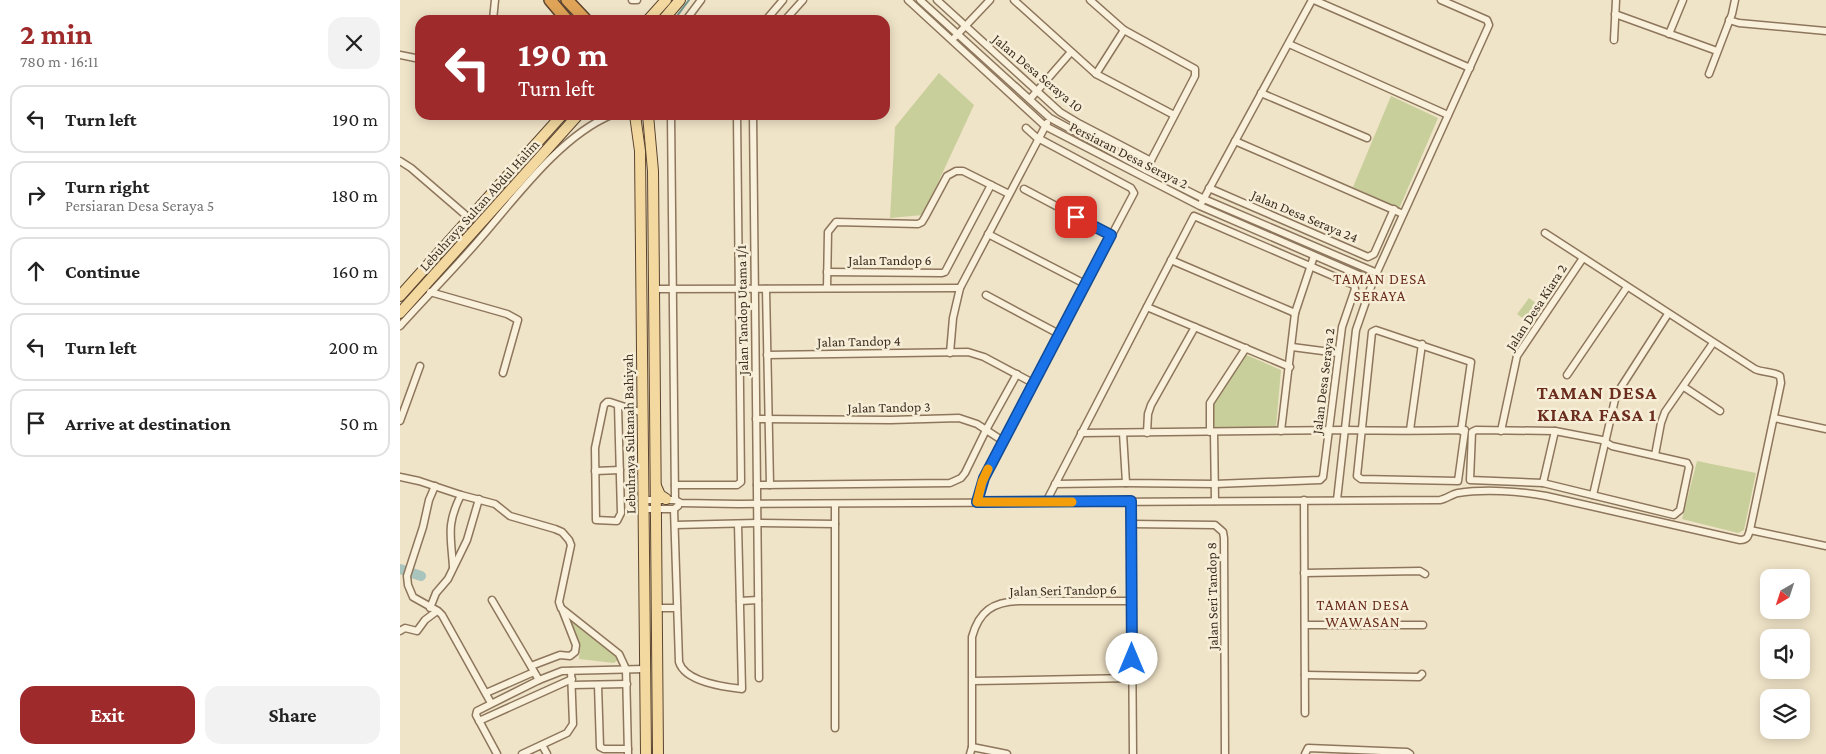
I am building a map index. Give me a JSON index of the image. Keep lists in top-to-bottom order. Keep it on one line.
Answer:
{"streets":{"main road":["Lebuhraya Sultan Abdul Halim","Lebuhraya Sultanah Bahiyah"],"street":["Jalan Desa Seraya 10","Persiaran Desa Seraya 2","Jalan Desa Seraya 24","Jalan Tandop 6","Jalan Desa Kiara 2","Jalan Tandop Utama 1/1","Jalan Tandop 4","Jalan Desa Seraya 2","Jalan Tandop 3","Jalan Seri Tandop 6","Jalan Seri Tandop 8"]},"crossings":[["Jalan Tandop Utama 1/1","Jalan Tandop 3"]],"districts":["TAMAN DESA SERAYA","TAMAN DESA KIARA FASA 1","TAMAN DESA WAWASAN"],"north":"bottom left","page":{"heading":["2 min","780 m · 16:11"],"turn":["190 m","Turn left"],"list":[{"name":"Turn left","value":"190 m"},{"name":"Turn right","note":"Persiaran Desa Seraya 5","value":"180 m"},{"name":"Continue","value":"160 m"},{"name":"Turn left","value":"200 m"},{"name":"Arrive at destination","value":"50 m"}],"buttons":["Exit","Share"]}}
